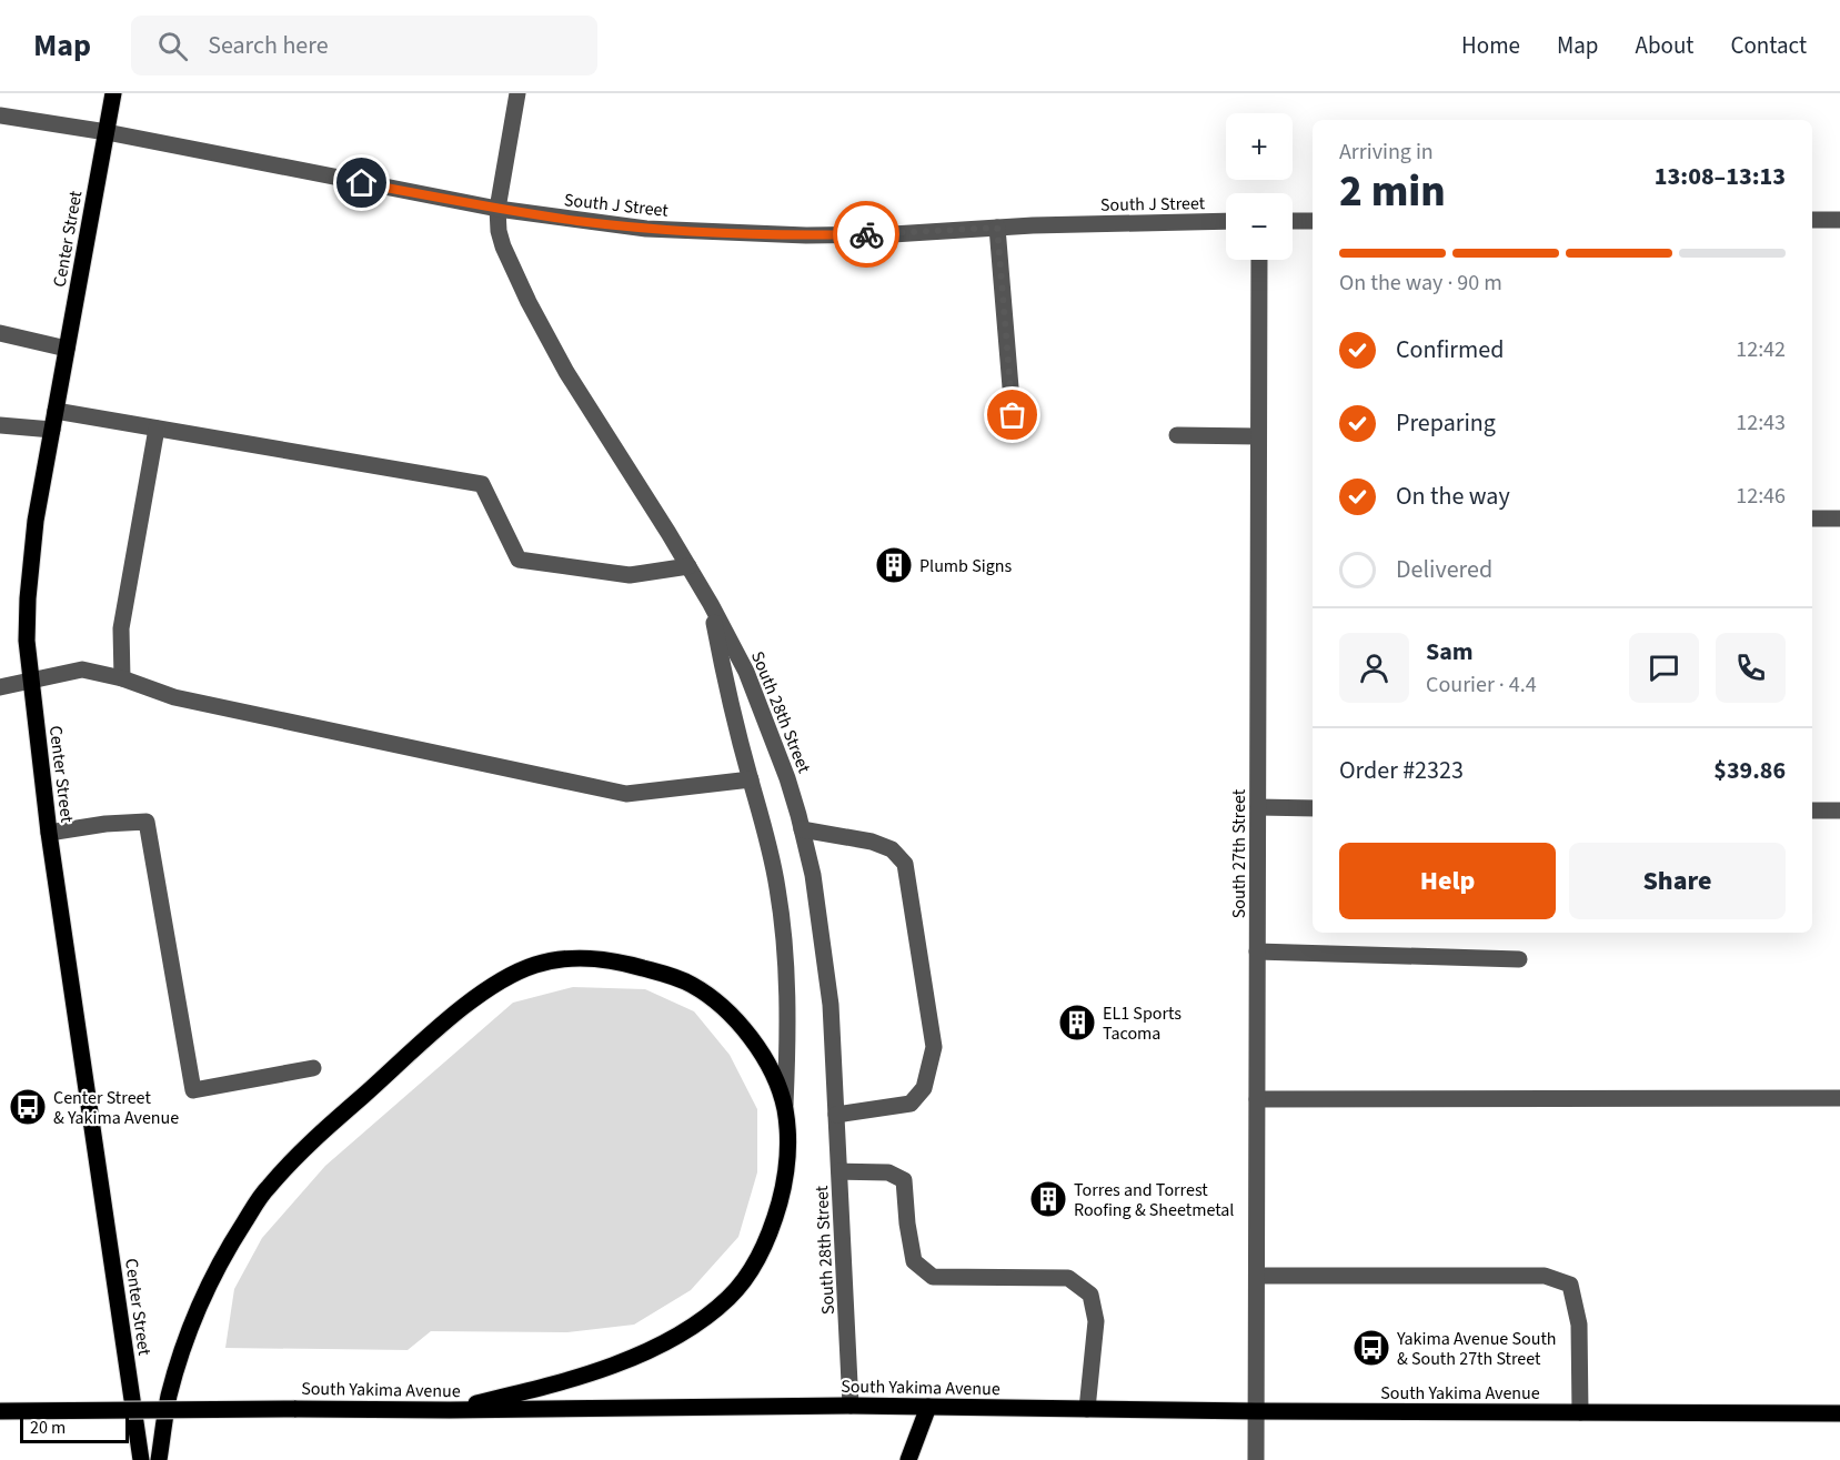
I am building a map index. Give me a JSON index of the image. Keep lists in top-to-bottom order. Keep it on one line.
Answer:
{"streets":{"main road":["Center Street","South Yakima Avenue"],"street":["South J Street","South 28th Street","South 27th Street"]},"crossings":[["South J Street","Center Street"],["South J Street","South 28th Street"],["South 28th Street","South Yakima Avenue"],["South 27th Street","South Yakima Avenue"]],"places":{"building":["Plumb Signs","EL1 Sports Tacoma","Torres and Torrest Roofing & Sheetmetal"],"bus stop":["Center Street & Yakima Avenue","Yakima Avenue South & South 27th Street"]},"scale_bar":"20 m","page":{"header":"Map","search":"Search here","nav":["Home","Map","About","Contact"],"map_buttons":["+","−"],"heading":["2 min","Arriving in","13:08–13:13"],"panel":["Sam","Courier · 4.4","Order #2323","$39.86"],"bar":"On the way · 90 m","list":[["Confirmed","12:42"],["Preparing","12:43"],["On the way","12:46"],"Delivered"],"buttons":["Help","Share"],"scale":"20 m"}}
